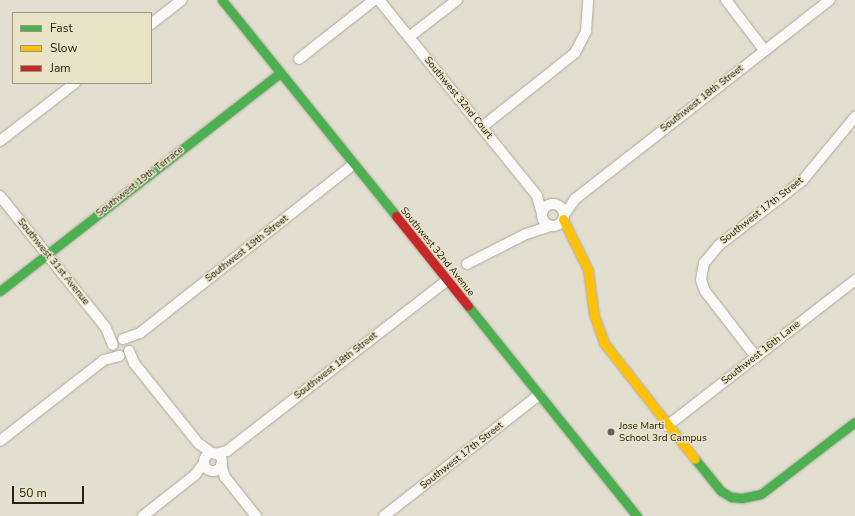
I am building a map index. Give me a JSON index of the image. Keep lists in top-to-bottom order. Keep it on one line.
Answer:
{"streets":{"street":["Southwest 32nd Court","Southwest 18th Street","Southwest 19th Terrace","Southwest 17th Street","Southwest 19th Street","Southwest 32nd Avenue","Southwest 31st Avenue","Southwest 16th Lane"]},"crossings":[["Southwest 32nd Court","Southwest 18th Street"],["Southwest 18th Street","Southwest 32nd Avenue"],["Southwest 19th Terrace","Southwest 32nd Avenue"],["Southwest 19th Terrace","Southwest 31st Avenue"],["Southwest 17th Street","Southwest 32nd Avenue"],["Southwest 17th Street","Southwest 16th Lane"],["Southwest 19th Street","Southwest 32nd Avenue"],["Southwest 19th Street","Southwest 31st Avenue"]],"places":["Jose Marti School 3rd Campus"],"legend":["Fast","Slow","Jam"],"scale_bar":"50 m"}
